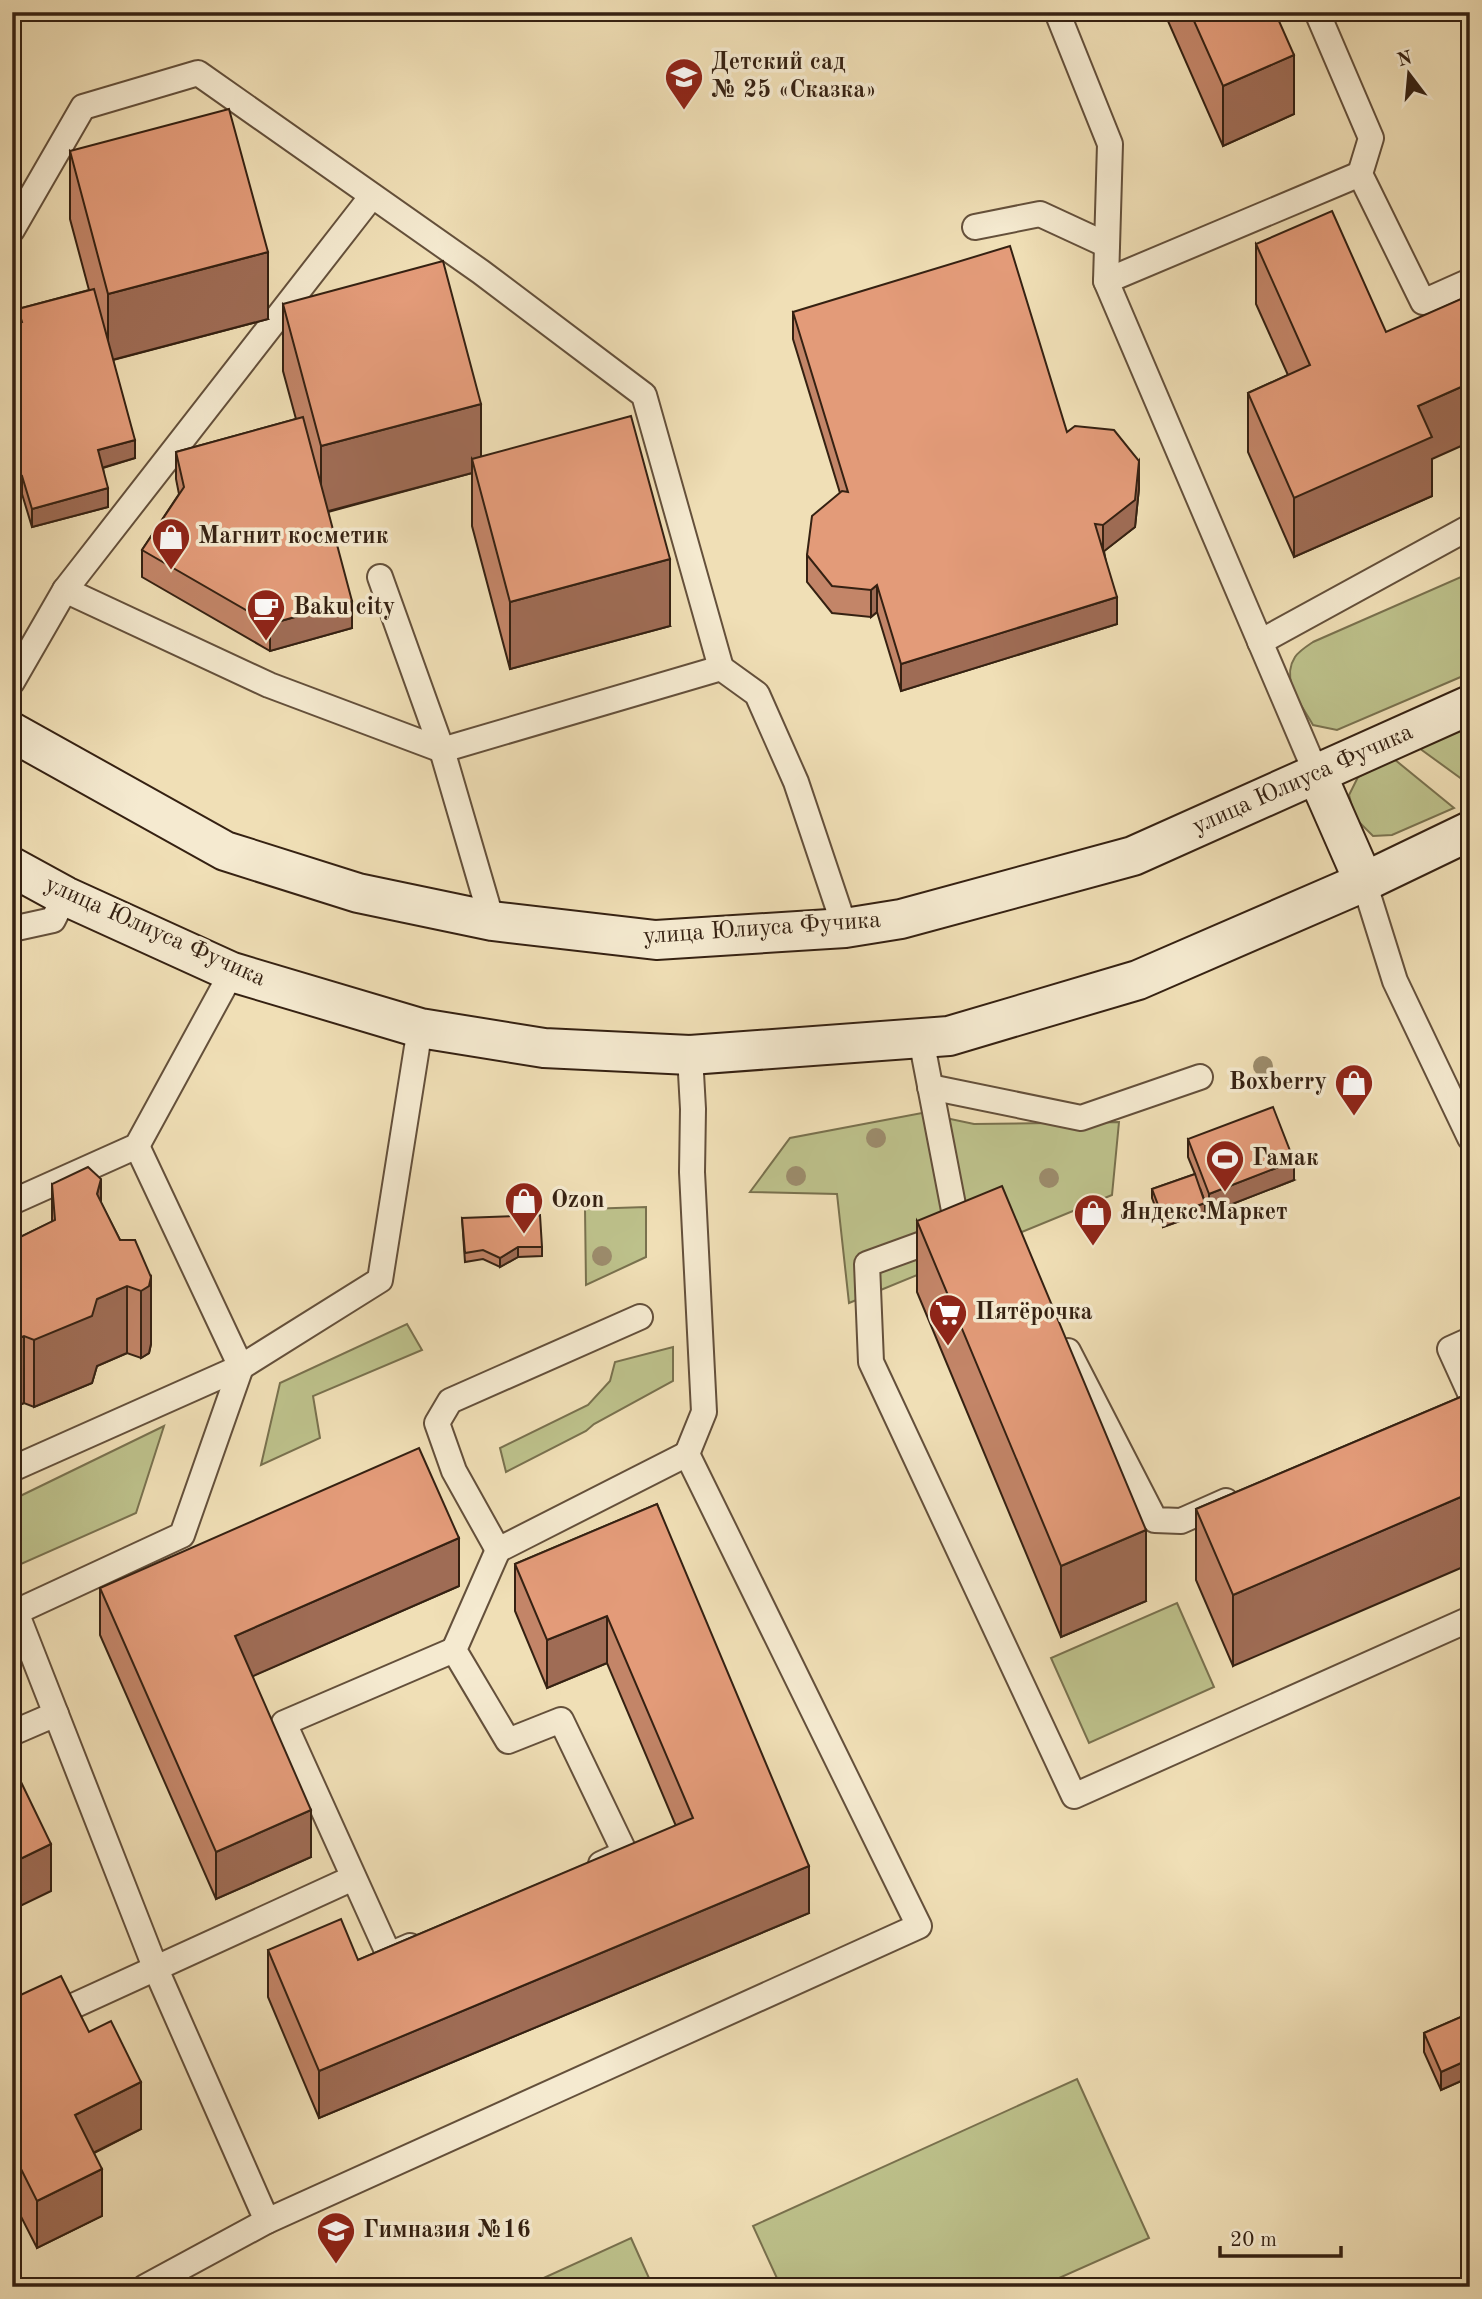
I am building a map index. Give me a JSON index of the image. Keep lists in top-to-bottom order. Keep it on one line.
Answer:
{"streets":{"main road":["улица Юлиуса Фучика"]},"places":{"school or university":["Детский сад № 25 «Сказка»","Гимназия №16"],"shop":["Магнит косметик","Boxberry","Ozon","Яндекс.Маркет"],"cafe":["Baku city"],"sports":["Гамак"],"supermarket":["Пятёрочка"]},"scale_bar":"20 m","north":"top"}
